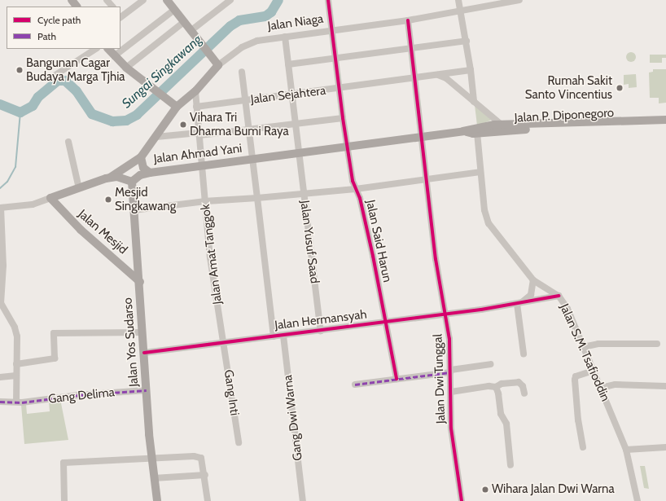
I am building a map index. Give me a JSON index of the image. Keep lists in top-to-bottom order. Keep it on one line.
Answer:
{"streets":{"main road":["Jalan P. Diponegoro","Jalan Ahmad Yani","Jalan Mesjid","Jalan Yos Sudarso"],"street":["Jalan Niaga","Jalan Sejahtera","Jalan Said Harun","Jalan Yusuf Saad","Jalan Amat Tanggok","Jalan Hermansyah","Jalan S.M. Tsafioddin","Jalan Dwi Tunggal","Gang Inti","Gang Delima","Gang Dwi Warna"]},"crossings":[["Jalan Niaga","Jalan Said Harun"],["Jalan Niaga","Jalan Yusuf Saad"],["Jalan Niaga","Jalan Dwi Tunggal"],["Jalan Sejahtera","Jalan Said Harun"],["Jalan Sejahtera","Jalan Yusuf Saad"],["Jalan Sejahtera","Jalan Amat Tanggok"],["Jalan Sejahtera","Jalan Dwi Tunggal"],["Jalan P. Diponegoro","Jalan Ahmad Yani"],["Jalan P. Diponegoro","Jalan S.M. Tsafioddin"],["Jalan Ahmad Yani","Jalan Said Harun"],["Jalan Ahmad Yani","Jalan Yusuf Saad"],["Jalan Ahmad Yani","Jalan Amat Tanggok"],["Jalan Ahmad Yani","Jalan Yos Sudarso"],["Jalan Ahmad Yani","Jalan Dwi Tunggal"],["Jalan Mesjid","Jalan Yos Sudarso"],["Jalan Said Harun","Jalan Hermansyah"],["Jalan Yusuf Saad","Jalan Hermansyah"],["Jalan Amat Tanggok","Jalan Hermansyah"],["Jalan Amat Tanggok","Gang Inti"],["Jalan Hermansyah","Jalan Yos Sudarso"],["Jalan Hermansyah","Jalan S.M. Tsafioddin"],["Jalan Hermansyah","Jalan Dwi Tunggal"],["Jalan Hermansyah","Gang Inti"],["Jalan Hermansyah","Gang Dwi Warna"],["Jalan Yos Sudarso","Gang Delima"]],"water":["Sungai Singkawang"],"places":["Bangunan Cagar Budaya Marga Tjhia","Rumah Sakit Santo Vincentius","Vihara Tri Dharma Bumi Raya","Mesjid Singkawang","Wihara Jalan Dwi Warna"],"legend":["Cycle path","Path"]}
